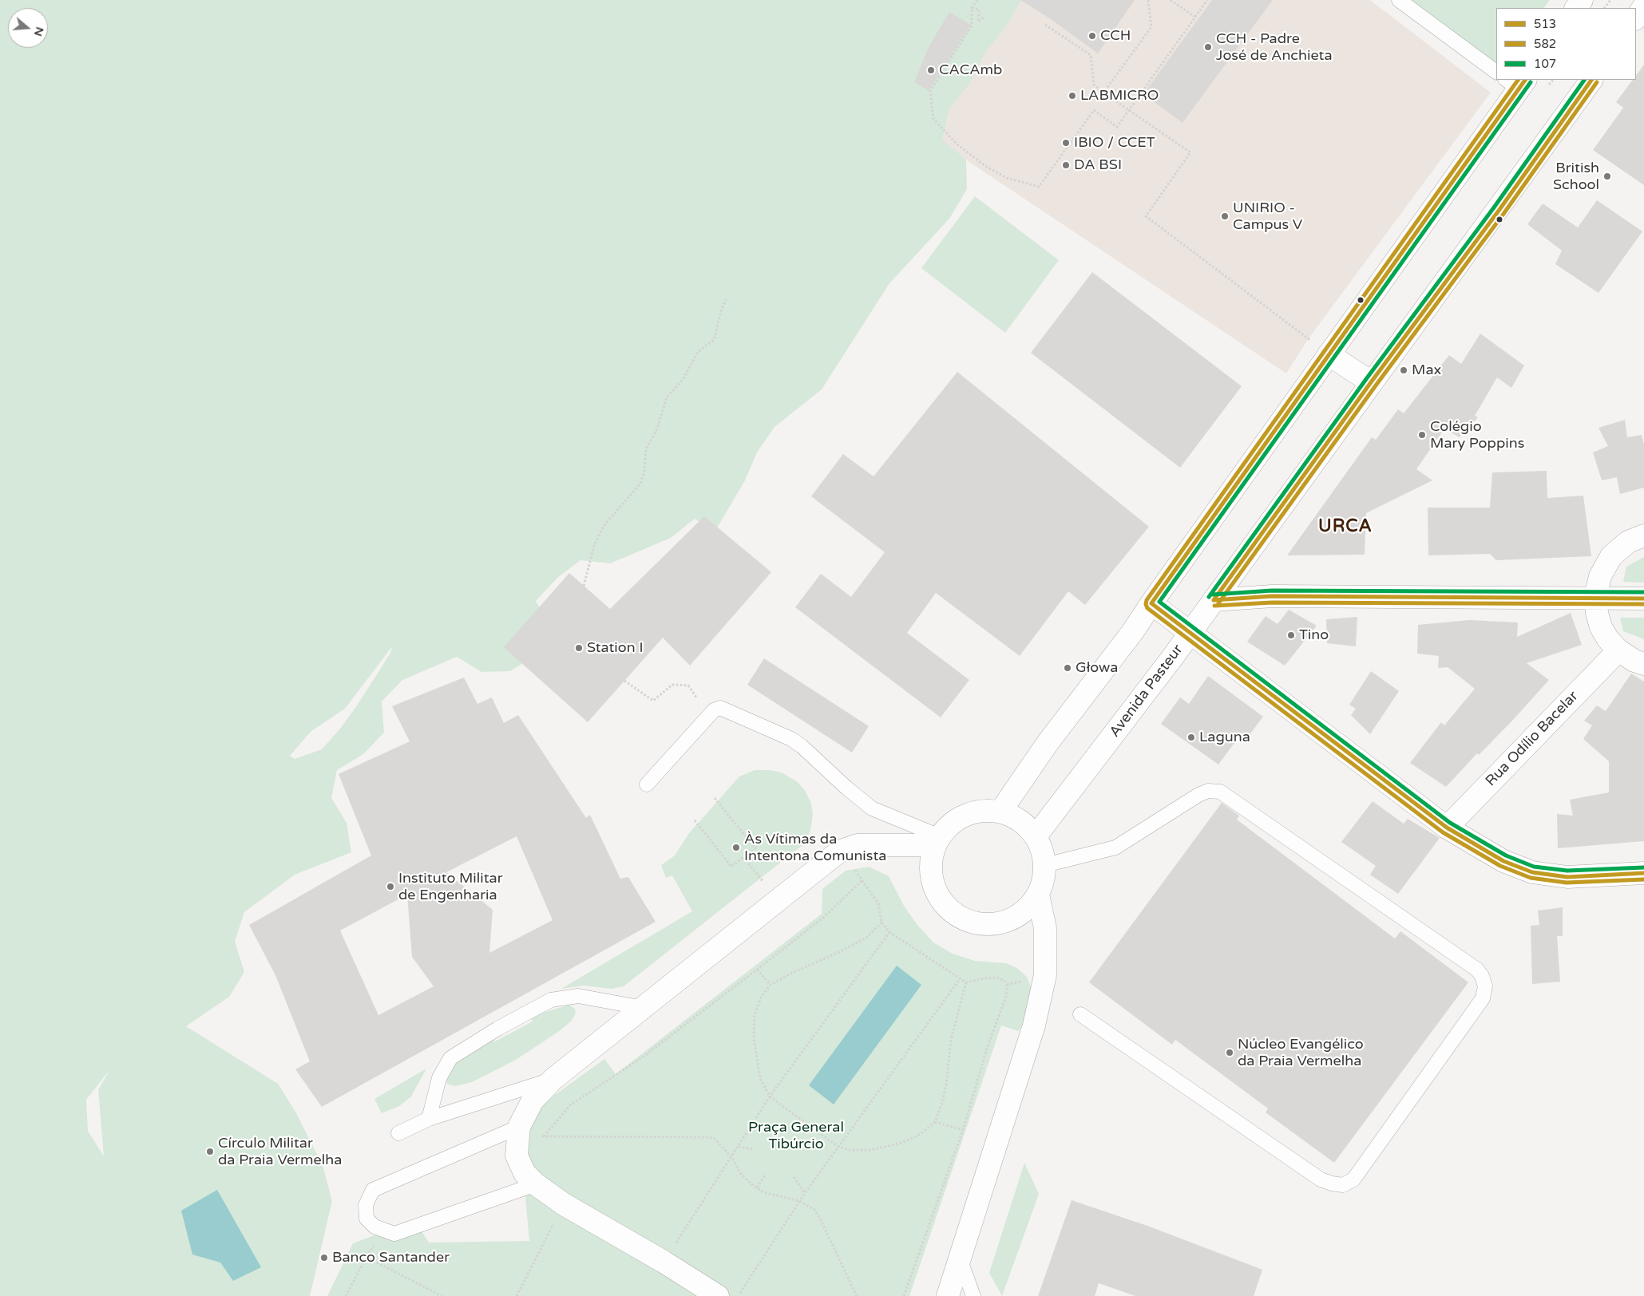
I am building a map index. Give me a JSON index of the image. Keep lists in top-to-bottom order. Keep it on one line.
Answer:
{"streets":{"street":["Avenida Pasteur","Rua Odílio Bacelar"]},"districts":["URCA"],"parks":["Praça General Tibúrcio"],"places":["CCH","CCH - Padre José de Anchieta","CACAmb","LABMICRO","IBIO / CCET","DA BSI","British School","UNIRIO - Campus V","Max","Colégio Mary Poppins","Tino","Station I","Głowa","Laguna","Às Vítimas da Intentona Comunista","Instituto Militar de Engenharia","Núcleo Evangélico da Praia Vermelha","Círculo Militar da Praia Vermelha","Banco Santander"],"lines":["transit line 513","transit line 582","transit line 107"],"legend":["513","582","107"],"north":"right"}
